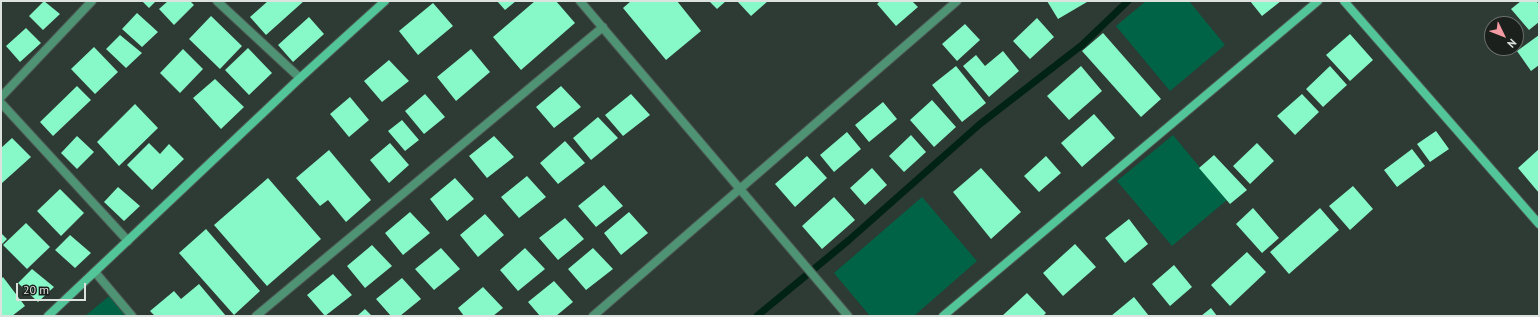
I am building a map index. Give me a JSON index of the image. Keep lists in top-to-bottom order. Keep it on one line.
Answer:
{"scale_bar":"20 m","north":"bottom right"}
